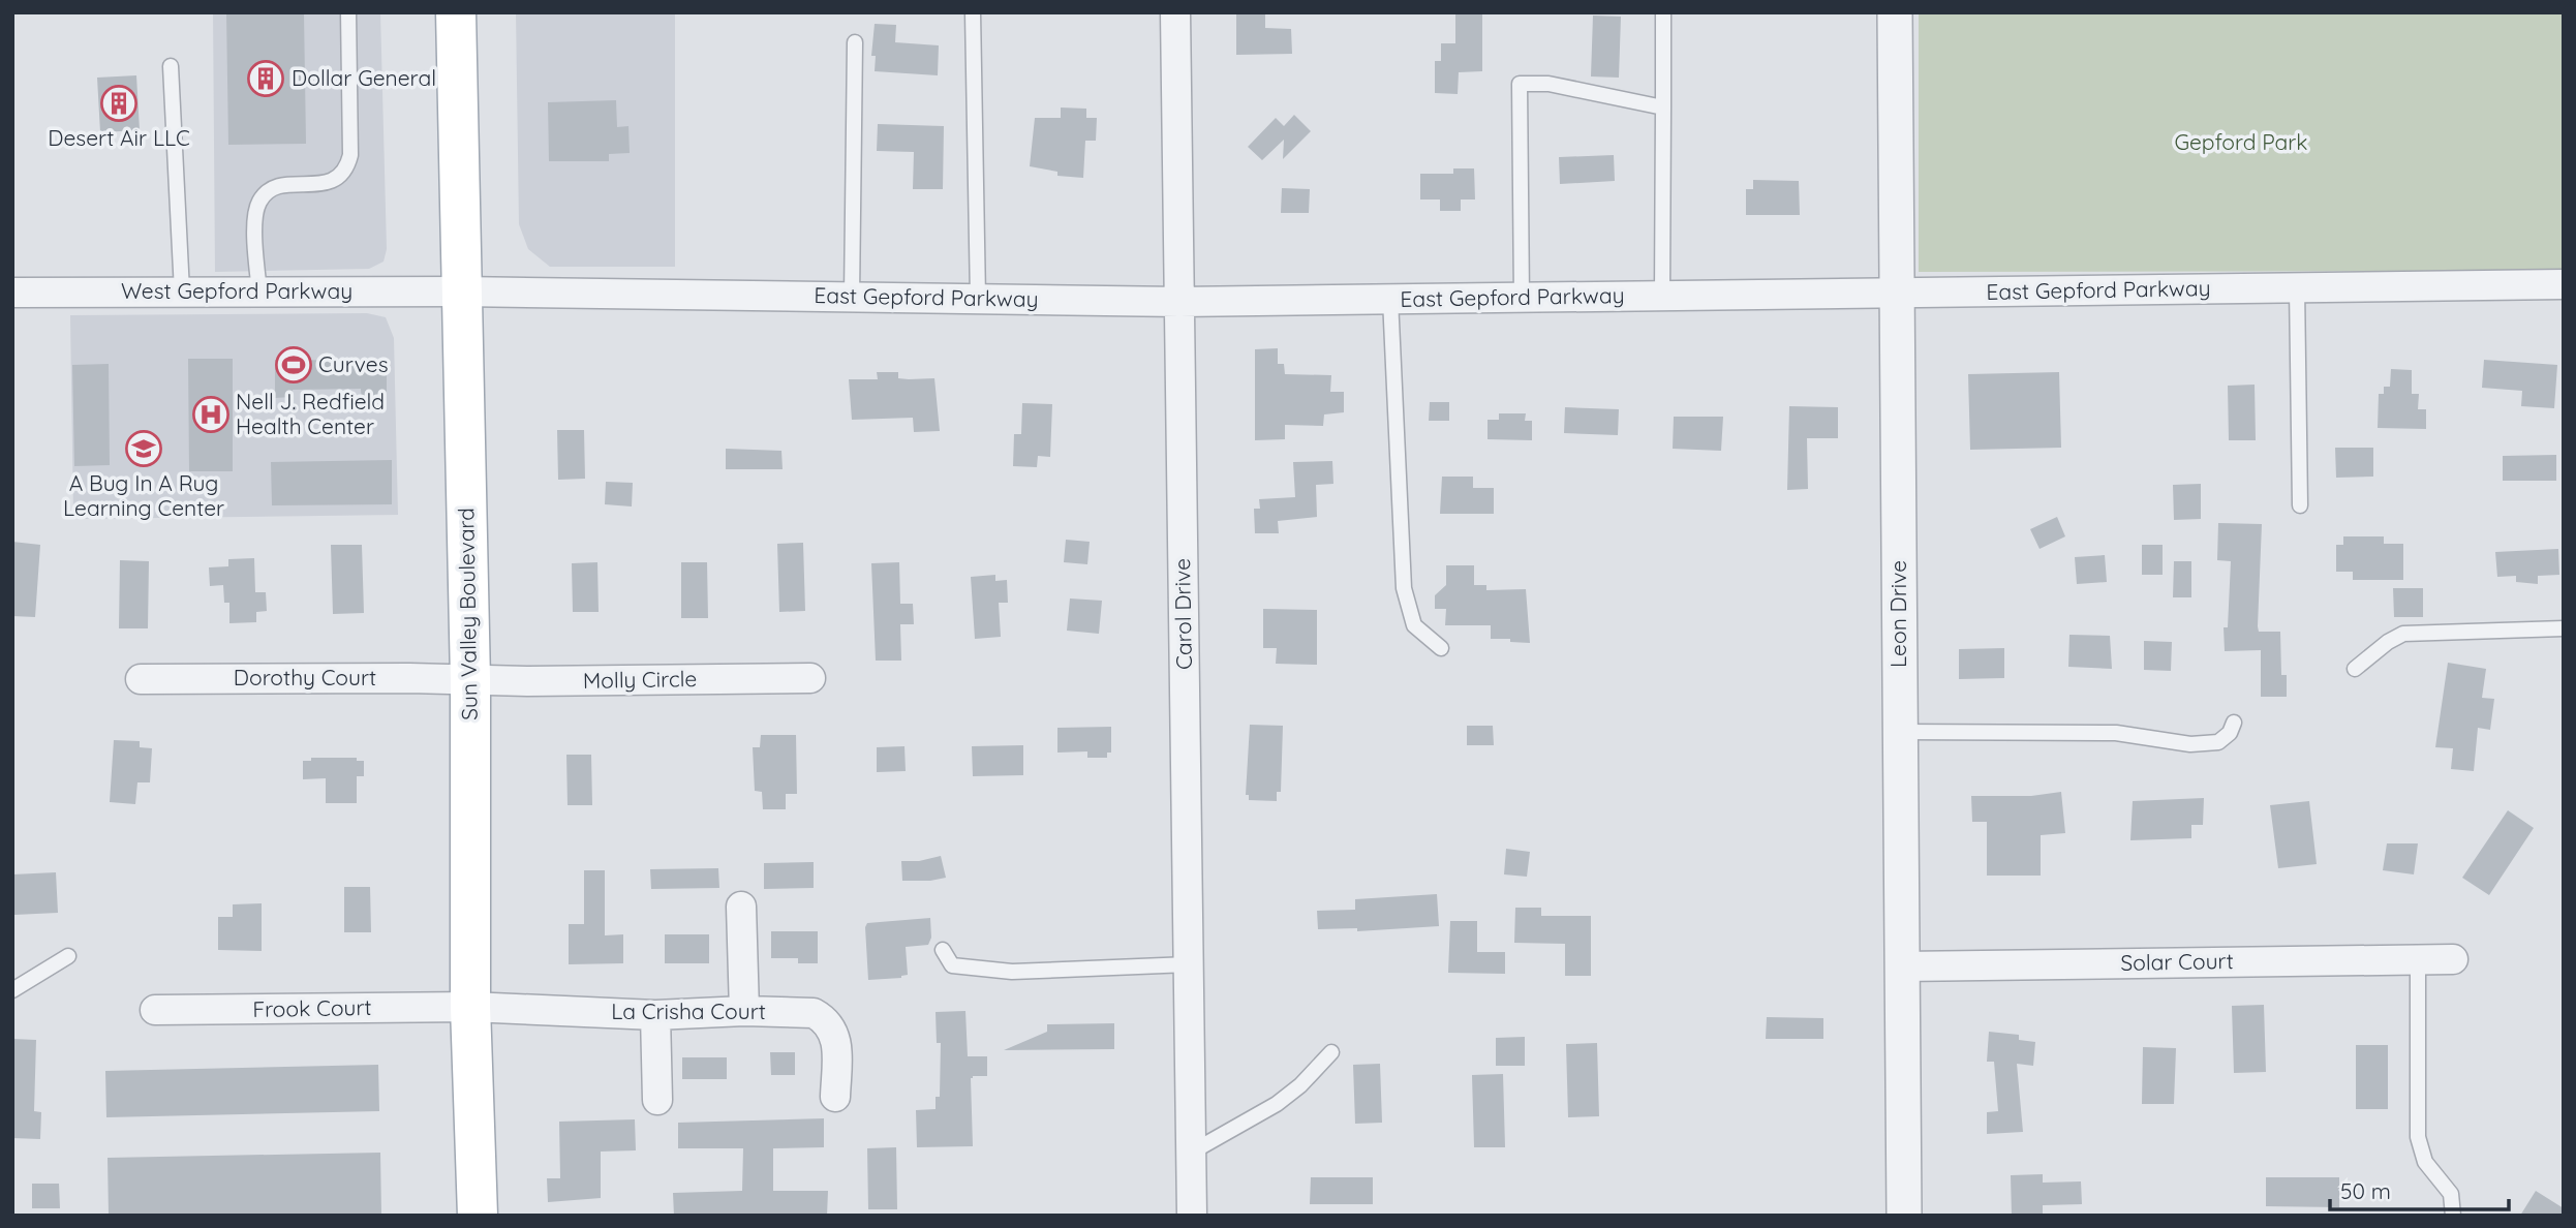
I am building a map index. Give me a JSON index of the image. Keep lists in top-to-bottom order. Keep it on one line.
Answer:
{"streets":{"main road":["Sun Valley Boulevard"],"street":["East Gepford Parkway","West Gepford Parkway","Carol Drive","Leon Drive","Dorothy Court","Molly Circle","Solar Court","Frook Court","La Crisha Court"]},"crossings":[["East Gepford Parkway","West Gepford Parkway"],["East Gepford Parkway","Sun Valley Boulevard"],["East Gepford Parkway","Carol Drive"],["East Gepford Parkway","Leon Drive"],["West Gepford Parkway","Sun Valley Boulevard"],["Sun Valley Boulevard","Dorothy Court"],["Sun Valley Boulevard","Molly Circle"],["Sun Valley Boulevard","Frook Court"],["Sun Valley Boulevard","La Crisha Court"],["Leon Drive","Solar Court"],["Dorothy Court","Molly Circle"],["Frook Court","La Crisha Court"]],"parks":["Gepford Park"],"places":{"building":["Dollar General","Desert Air LLC"],"sports":["Curves"],"hospital":["Nell J. Redfield Health Center"],"school or university":["A Bug In A Rug Learning Center"]},"scale_bar":"50 m"}
